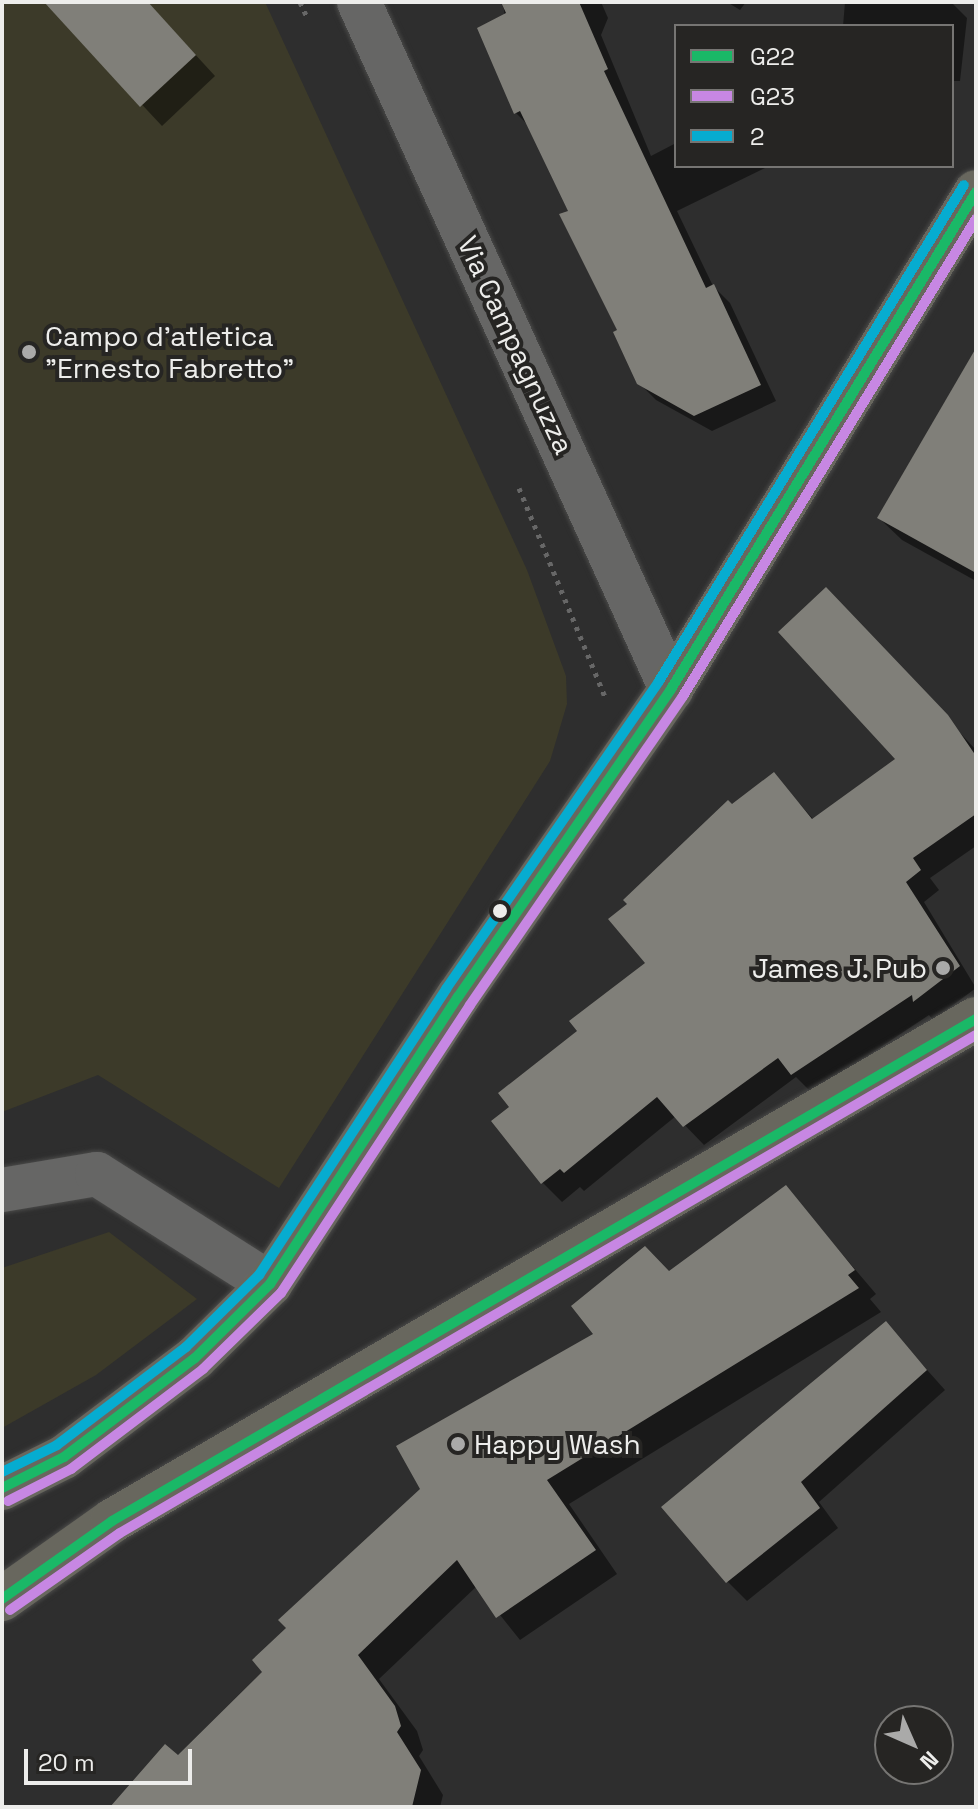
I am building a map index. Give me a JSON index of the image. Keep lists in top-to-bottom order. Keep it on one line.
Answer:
{"streets":{"street":["Via Campagnuzza"]},"places":["Campo d'atletica \"Ernesto Fabretto\"","James J. Pub","Happy Wash"],"lines":["transit line 2","transit line G22","transit line G23"],"legend":["G22","G23","2"],"scale_bar":"20 m","north":"bottom right"}
